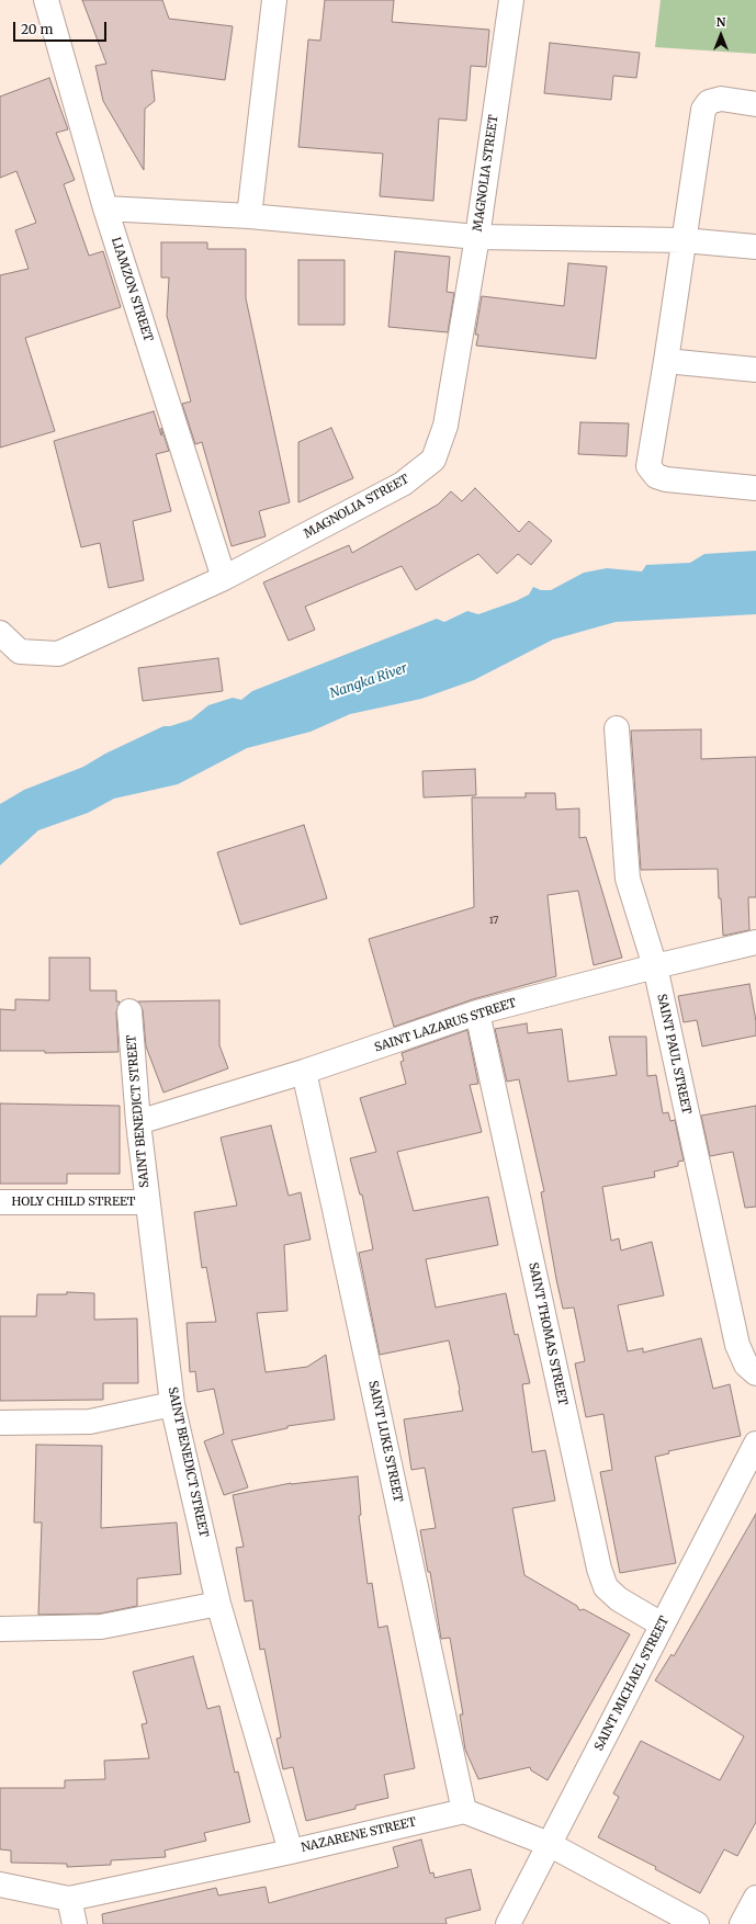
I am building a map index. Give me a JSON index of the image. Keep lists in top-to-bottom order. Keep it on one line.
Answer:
{"streets":{"street":["MAGNOLIA STREET","LIAMZON STREET","SAINT LAZARUS STREET","SAINT PAUL STREET","SAINT BENEDICT STREET","HOLY CHILD STREET","SAINT THOMAS STREET","SAINT LUKE STREET","SAINT MICHAEL STREET","NAZARENE STREET"]},"crossings":[["MAGNOLIA STREET","LIAMZON STREET"],["SAINT LAZARUS STREET","SAINT PAUL STREET"],["SAINT LAZARUS STREET","SAINT BENEDICT STREET"],["SAINT LAZARUS STREET","SAINT THOMAS STREET"],["SAINT LAZARUS STREET","SAINT LUKE STREET"],["SAINT BENEDICT STREET","HOLY CHILD STREET"],["SAINT BENEDICT STREET","NAZARENE STREET"],["SAINT THOMAS STREET","SAINT MICHAEL STREET"],["SAINT LUKE STREET","NAZARENE STREET"]],"water":["Nangka River"],"house_numbers":["17"],"scale_bar":"20 m","north":"top"}
